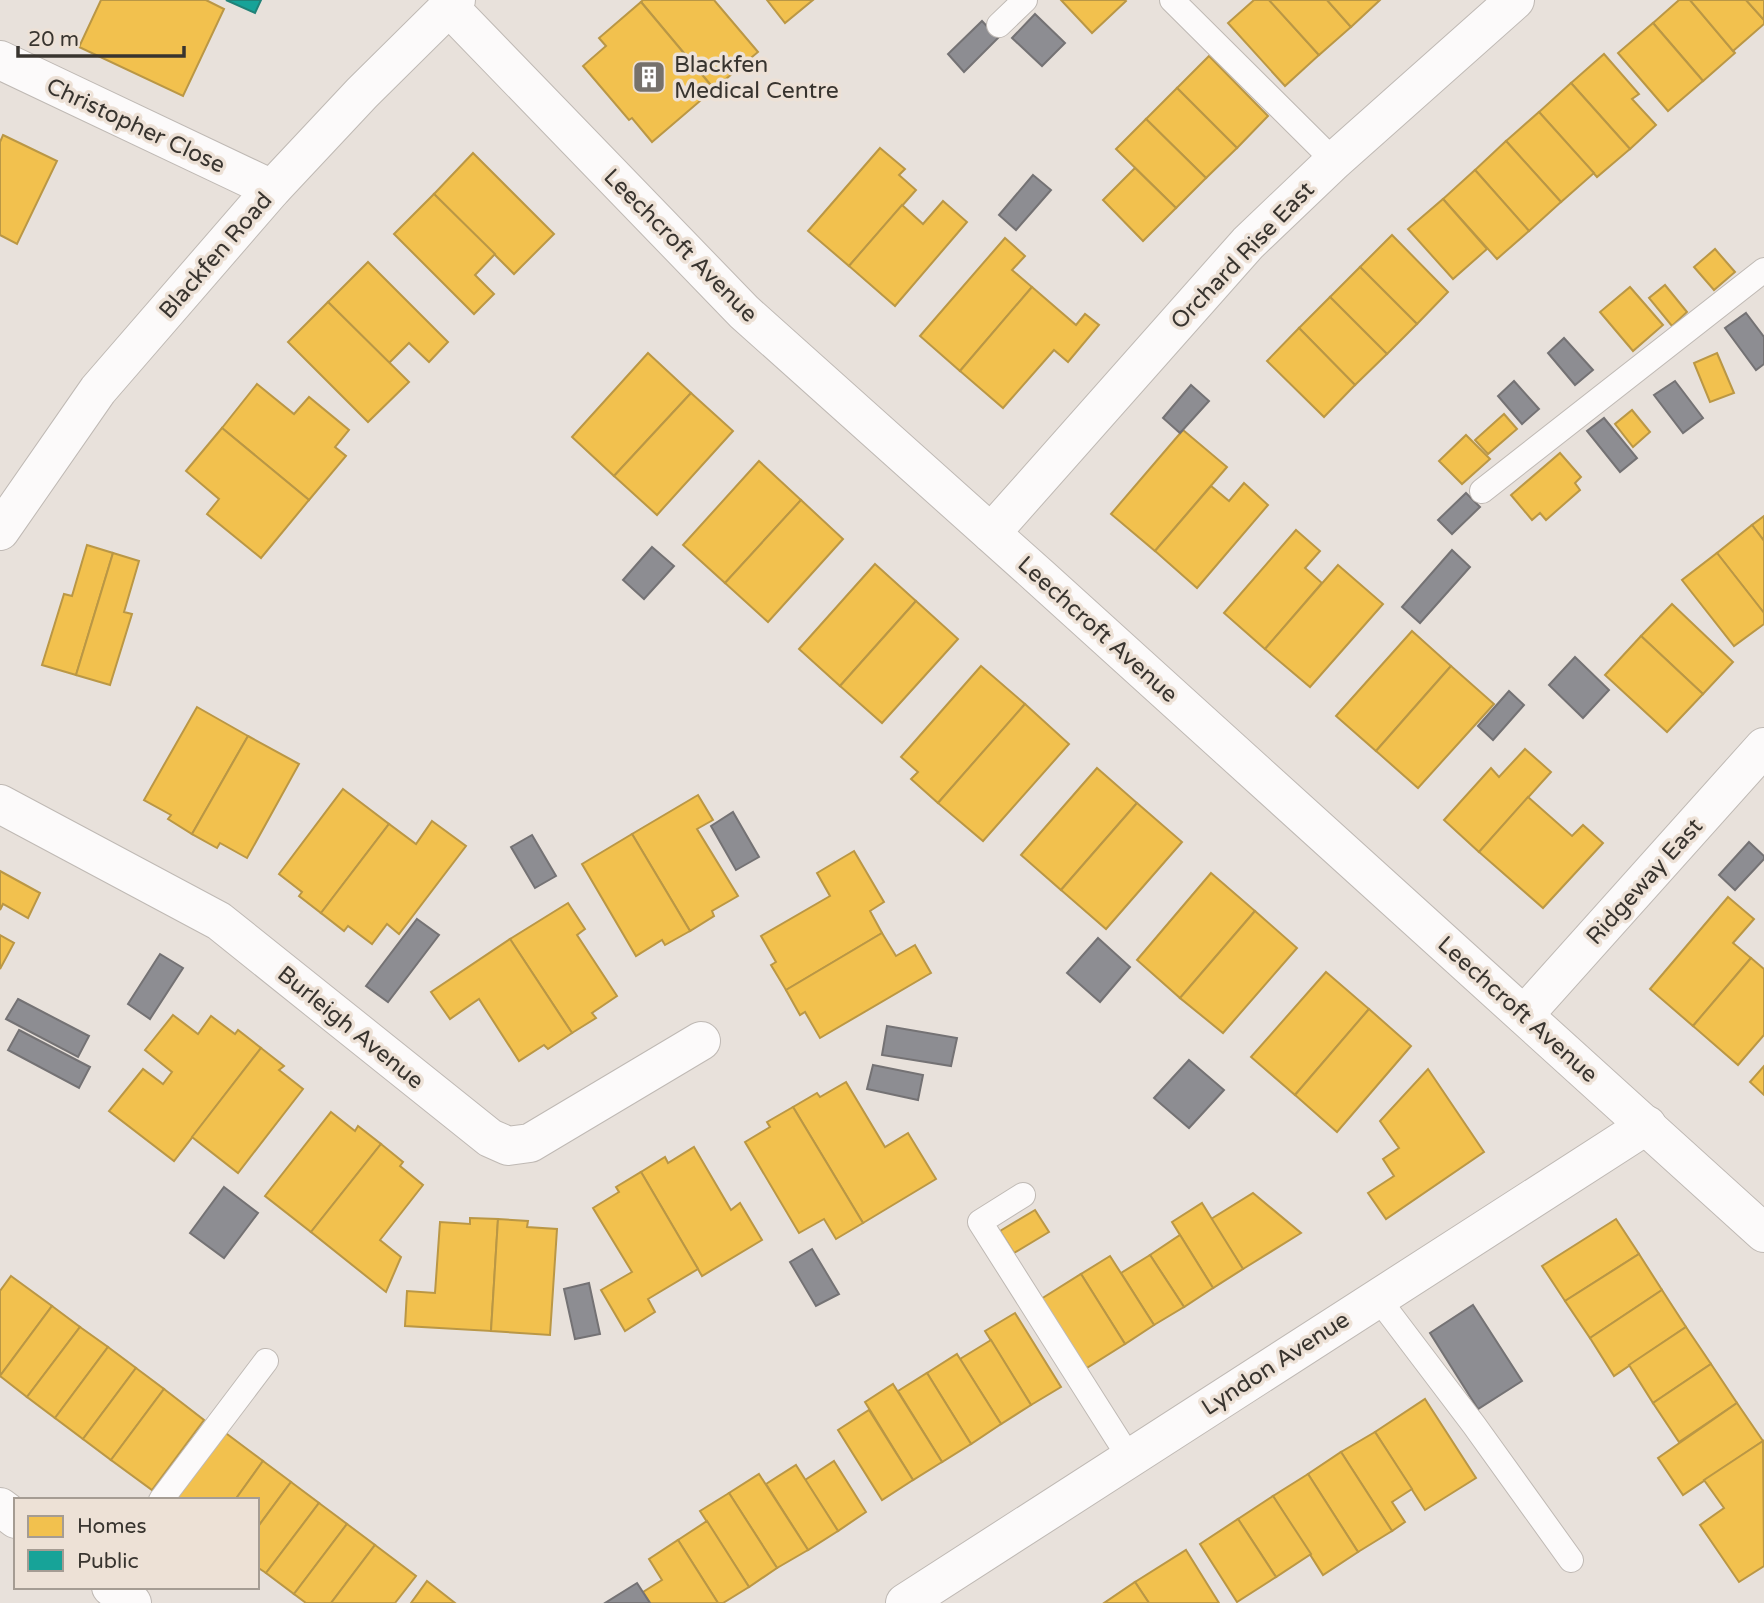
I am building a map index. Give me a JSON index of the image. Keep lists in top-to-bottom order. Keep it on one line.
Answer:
{"streets":{"street":["Christopher Close","Leechcroft Avenue","Blackfen Road","Orchard Rise East","Ridgeway East","Burleigh Avenue","Lyndon Avenue"]},"crossings":[["Christopher Close","Blackfen Road"],["Leechcroft Avenue","Blackfen Road"],["Leechcroft Avenue","Orchard Rise East"],["Leechcroft Avenue","Ridgeway East"],["Leechcroft Avenue","Lyndon Avenue"]],"places":{"building":["Blackfen Medical Centre"]},"legend":["Homes","Public"],"scale_bar":"20 m"}
